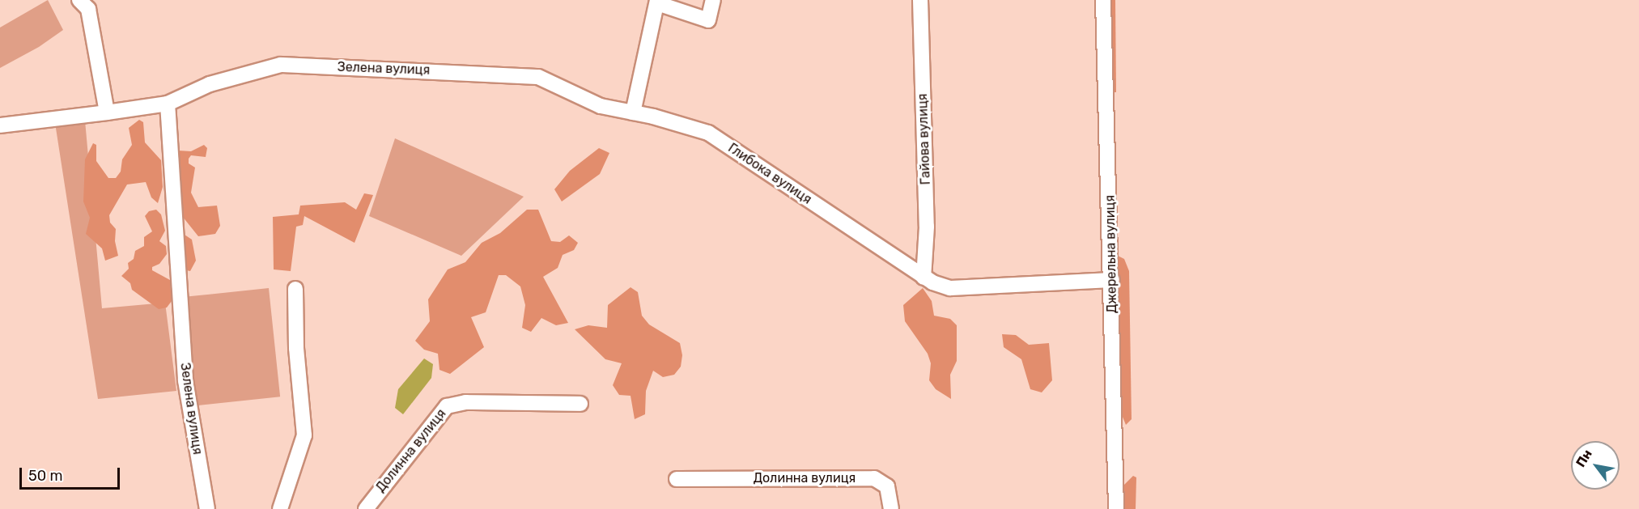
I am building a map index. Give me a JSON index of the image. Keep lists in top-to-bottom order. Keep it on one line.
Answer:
{"streets":{"street":["Зелена вулиця","Гайова вулиця","Глибока вулиця","Джерельна вулиця","Долинна вулиця"]},"crossings":[["Зелена вулиця","Глибока вулиця"],["Гайова вулиця","Глибока вулиця"],["Глибока вулиця","Джерельна вулиця"]],"scale_bar":"50 m","north":"top left"}
